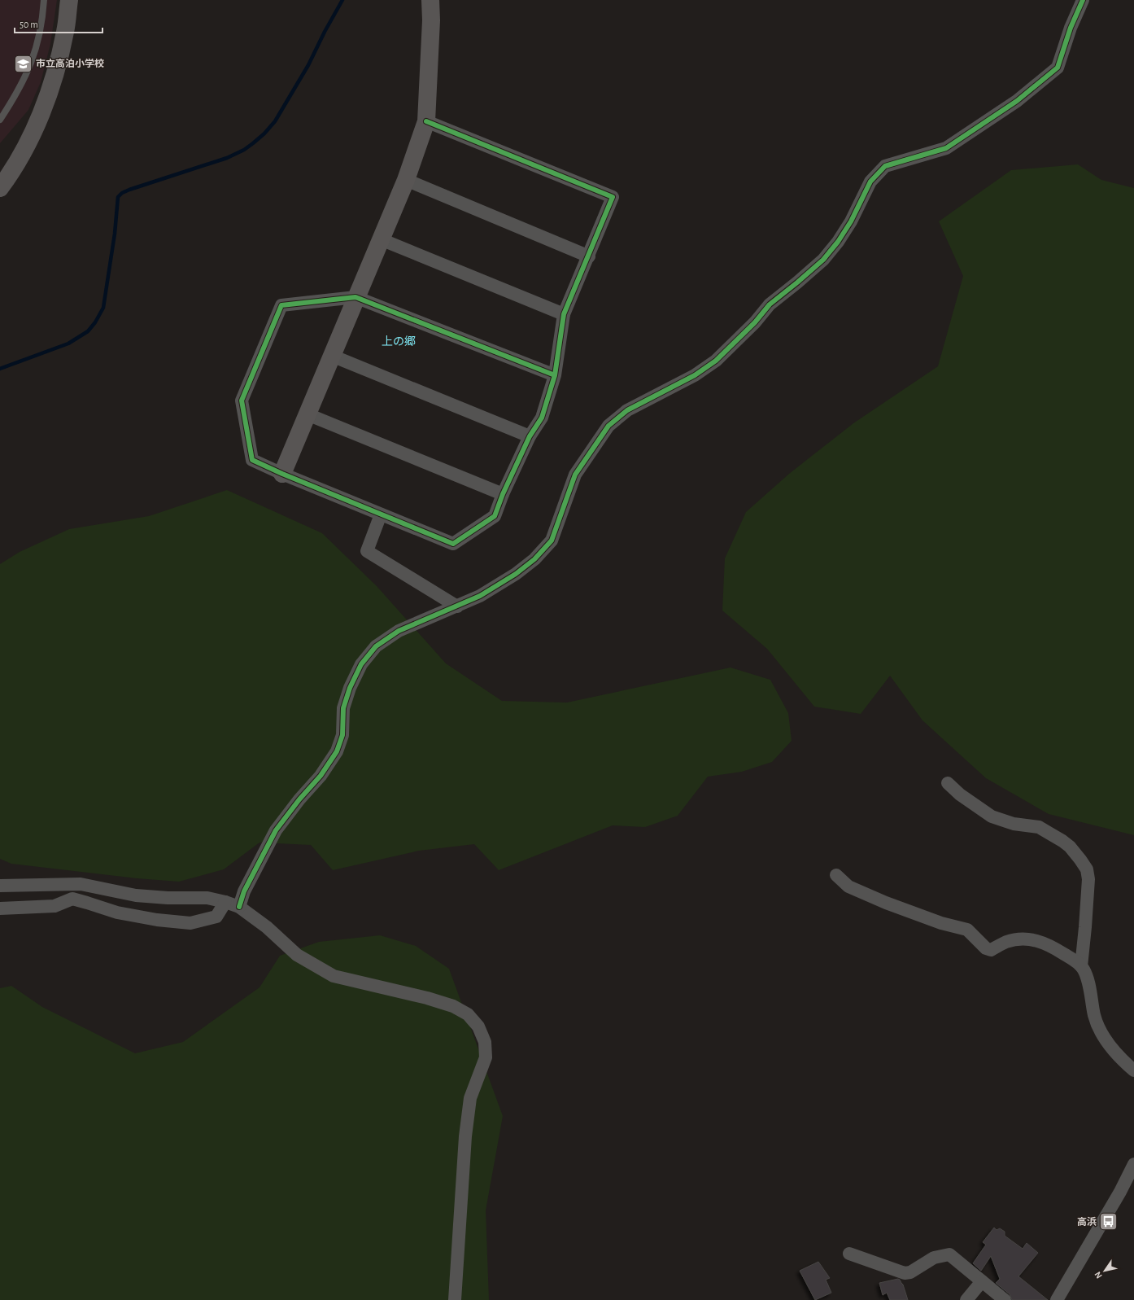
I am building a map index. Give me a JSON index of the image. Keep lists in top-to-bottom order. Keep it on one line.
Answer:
{"districts":["上の郷"],"places":{"school or university":["市立高泊小学校"],"bus stop":["高浜"]},"scale_bar":"50 m","north":"bottom left"}
